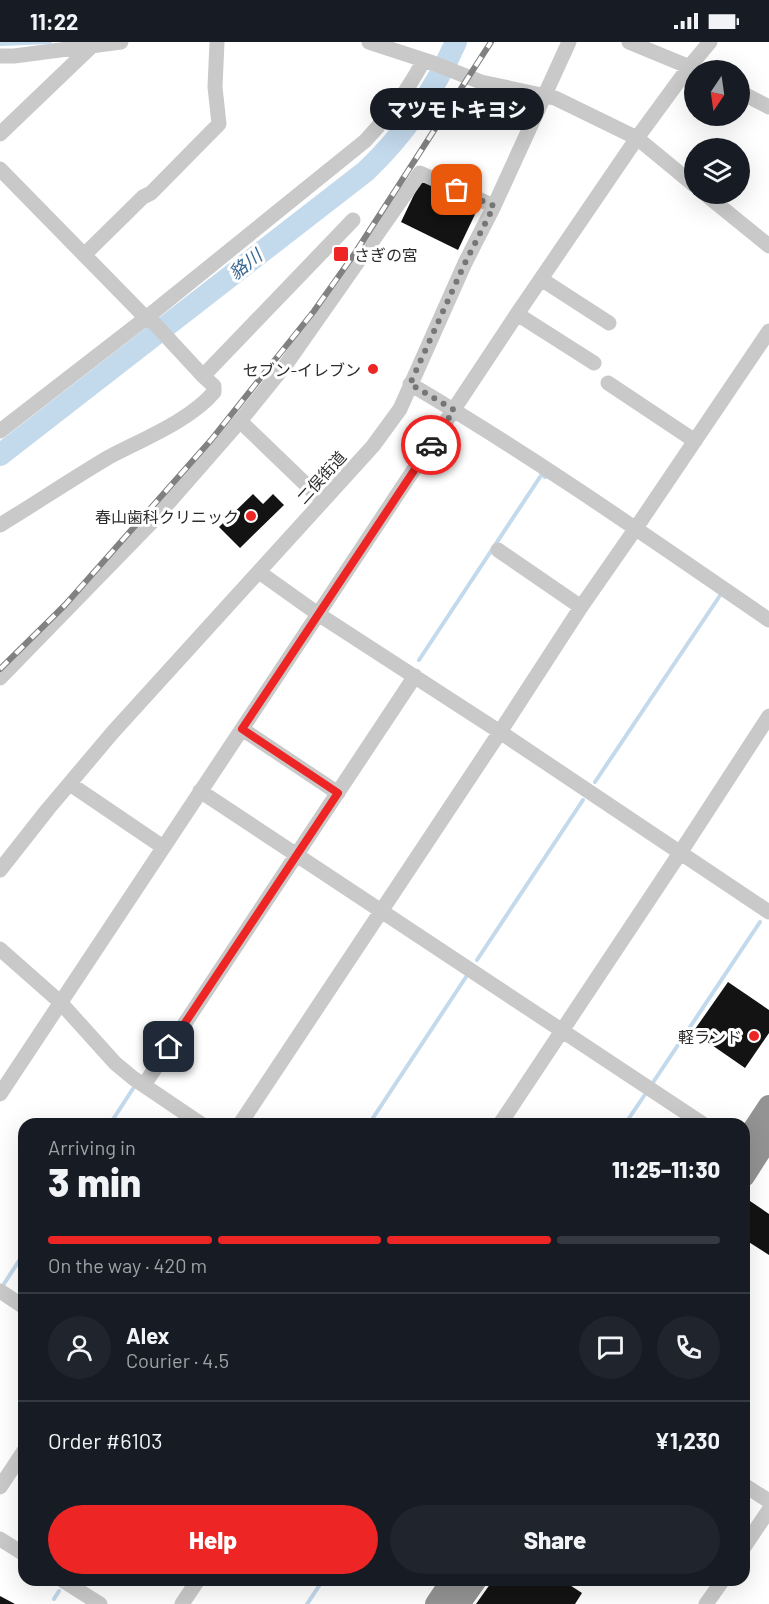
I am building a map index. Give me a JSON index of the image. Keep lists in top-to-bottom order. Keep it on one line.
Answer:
{"streets":{"street":["二俣街道"]},"water":["貉川"],"places":{"other":["マツモトキヨシ","セブン-イレブン","春山歯科クリニック","軽ランド"],"transit":["さぎの宮"]},"north":"bottom","page":{"status":"11:22","bubble":"マツモトキヨシ","heading":["3 min","Arriving in","11:25–11:30"],"panel":["Alex","Courier · 4.5","Order #6103","¥1,230"],"bar":"On the way · 420 m","buttons":["Help","Share"]}}
